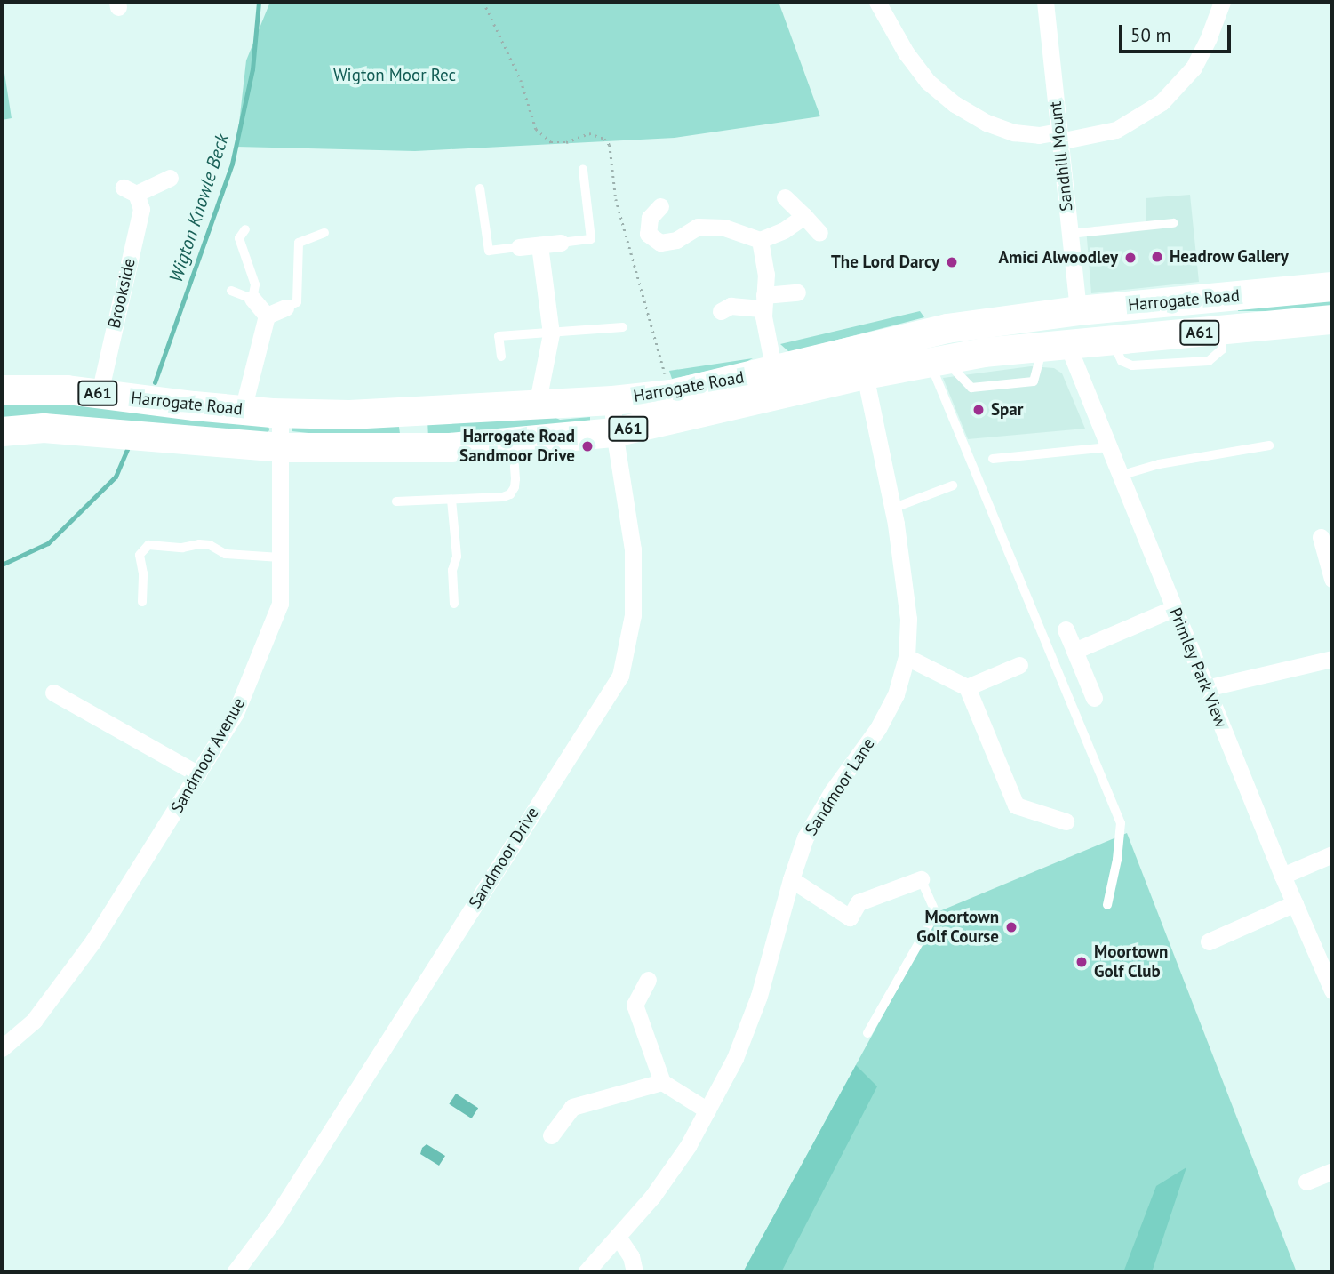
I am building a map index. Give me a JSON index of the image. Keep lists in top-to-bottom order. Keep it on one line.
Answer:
{"streets":{"highway":["Harrogate Road","A61"],"street":["Sandhill Mount","Brookside","Primley Park View","Sandmoor Avenue","Sandmoor Lane","Sandmoor Drive"]},"crossings":[["Sandhill Mount","Harrogate Road"],["Brookside","Harrogate Road"],["Harrogate Road","Primley Park View"],["Harrogate Road","Sandmoor Avenue"],["Harrogate Road","Sandmoor Lane"],["Harrogate Road","Sandmoor Drive"]],"water":["Wigton Knowle Beck"],"parks":["Wigton Moor Rec"],"places":["Headrow Gallery","Amici Alwoodley","The Lord Darcy","Spar","Harrogate Road Sandmoor Drive","Moortown Golf Course","Moortown Golf Club"],"scale_bar":"50 m"}
